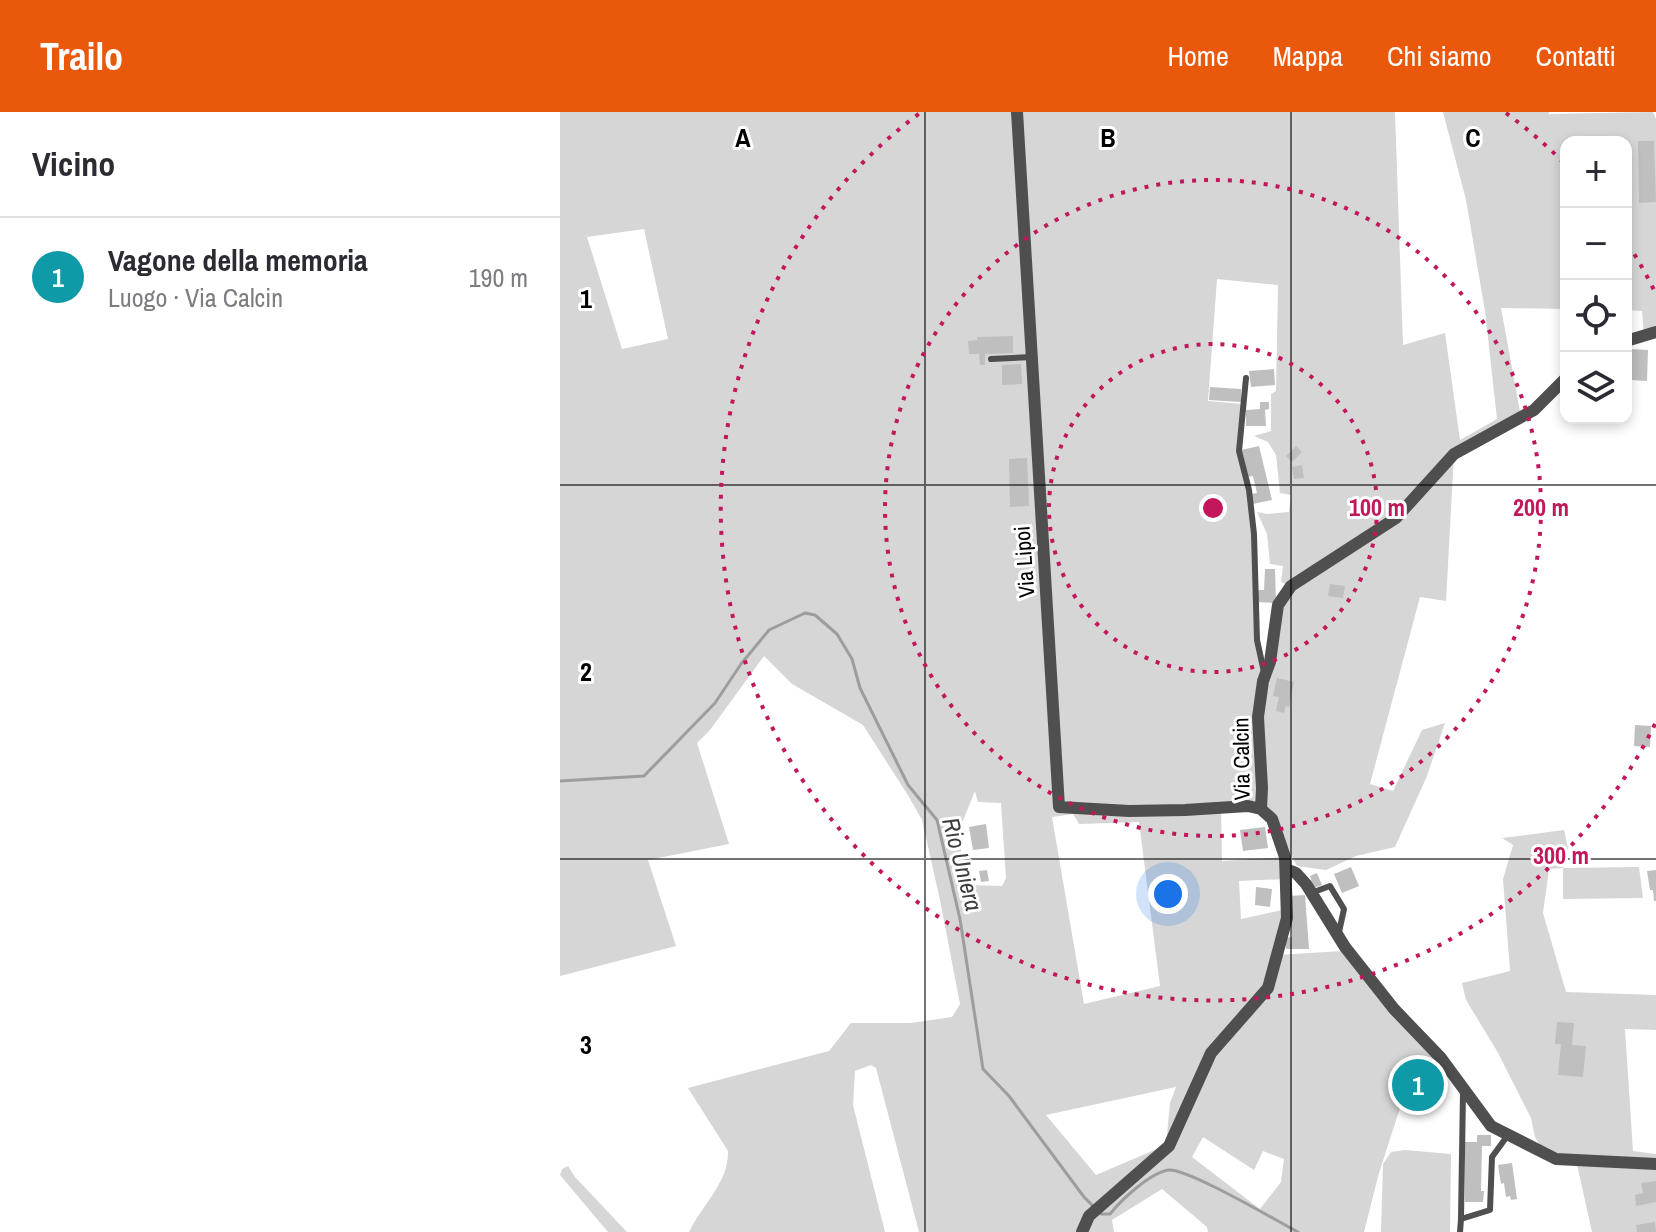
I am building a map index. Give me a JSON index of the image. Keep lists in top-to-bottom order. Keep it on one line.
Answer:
{"streets":{"street":["Via Lipoi","Via Calcin"]},"crossings":[["Via Lipoi","Via Calcin"]],"water":["Rio Uniera"],"page":{"header":"Trailo","nav":["Home","Mappa","Chi siamo","Contatti"],"heading":"Vicino","map_buttons":["+","−"],"list":[{"mark":"1","name":"Vagone della memoria","note":"Luogo · Via Calcin","value":"190 m"}],"pins":"1"},"grid":{"columns":["A","B","C"],"rows":["1","2","3"]},"rings":["100 m","200 m","300 m"]}
